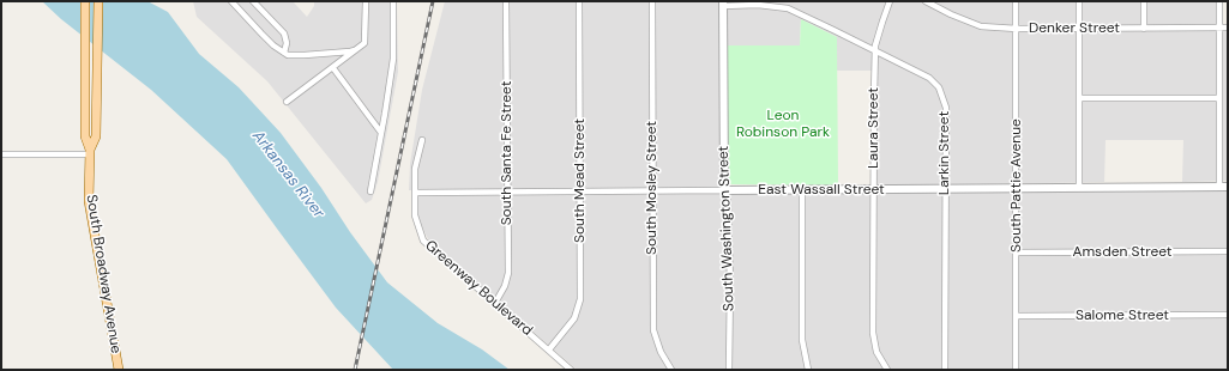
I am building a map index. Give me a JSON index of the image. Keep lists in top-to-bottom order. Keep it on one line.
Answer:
{"streets":{"main road":["South Broadway Avenue"],"street":["Denker Street","Laura Street","South Santa Fe Street","Larkin Street","South Mead Street","South Pattie Avenue","South Mosley Street","East Wassall Street","South Washington Street","Amsden Street","Greenway Boulevard","Salome Street"]},"crossings":[["Denker Street","South Pattie Avenue"],["Laura Street","Larkin Street"],["Laura Street","East Wassall Street"],["South Santa Fe Street","East Wassall Street"],["South Santa Fe Street","Greenway Boulevard"],["Larkin Street","East Wassall Street"],["Larkin Street","South Washington Street"],["South Mead Street","East Wassall Street"],["South Mead Street","Greenway Boulevard"],["South Pattie Avenue","East Wassall Street"],["South Pattie Avenue","Amsden Street"],["South Pattie Avenue","Salome Street"],["South Mosley Street","East Wassall Street"],["East Wassall Street","South Washington Street"],["East Wassall Street","Greenway Boulevard"]],"water":["Arkansas River"],"parks":["Leon Robinson Park"]}
